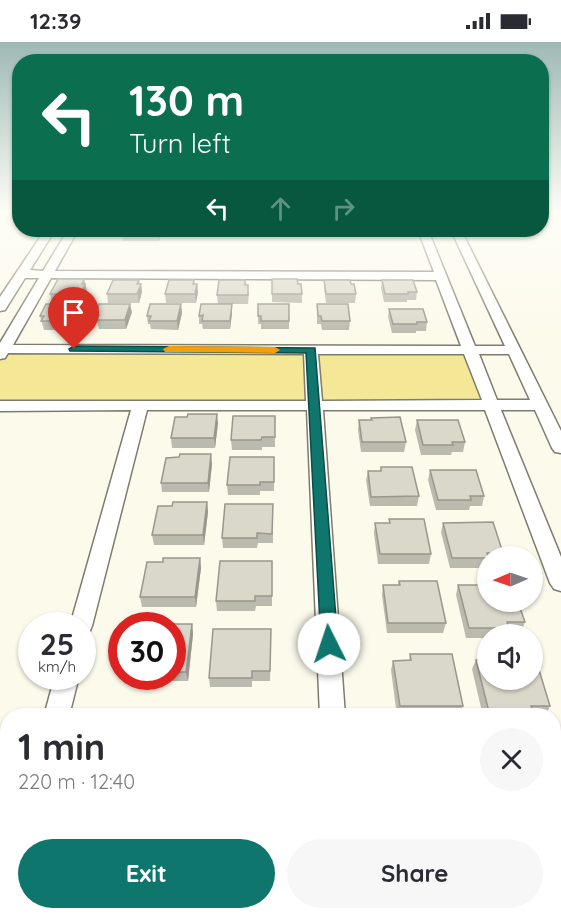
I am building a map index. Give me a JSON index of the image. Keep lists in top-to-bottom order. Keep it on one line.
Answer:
{"north":"left","page":{"status":"12:39","turn":["130 m","Turn left"],"speed":"25 km/h","limit":"30","heading":["1 min","220 m · 12:40"],"buttons":["Exit","Share"]}}
